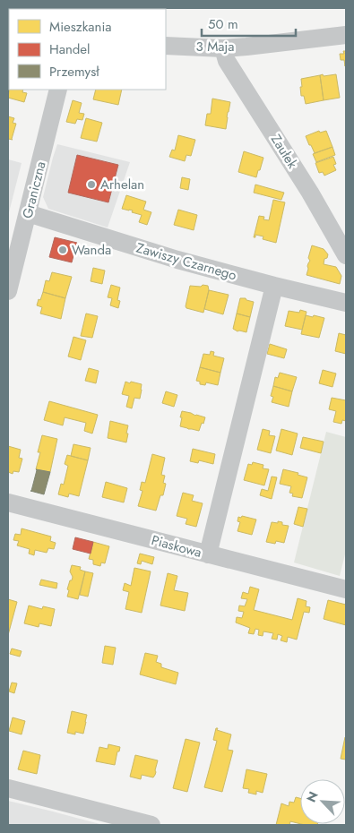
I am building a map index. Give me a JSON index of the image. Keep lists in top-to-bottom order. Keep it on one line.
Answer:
{"streets":{"street":["3 Maja","Zaułek","Graniczna","Zawiszy Czarnego","Piaskowa"]},"crossings":[["3 Maja","Zaułek"],["Graniczna","Zawiszy Czarnego"]],"places":["Arhelan","Wanda"],"legend":["Mieszkania","Handel","Przemysł"],"scale_bar":"50 m","north":"top left"}
